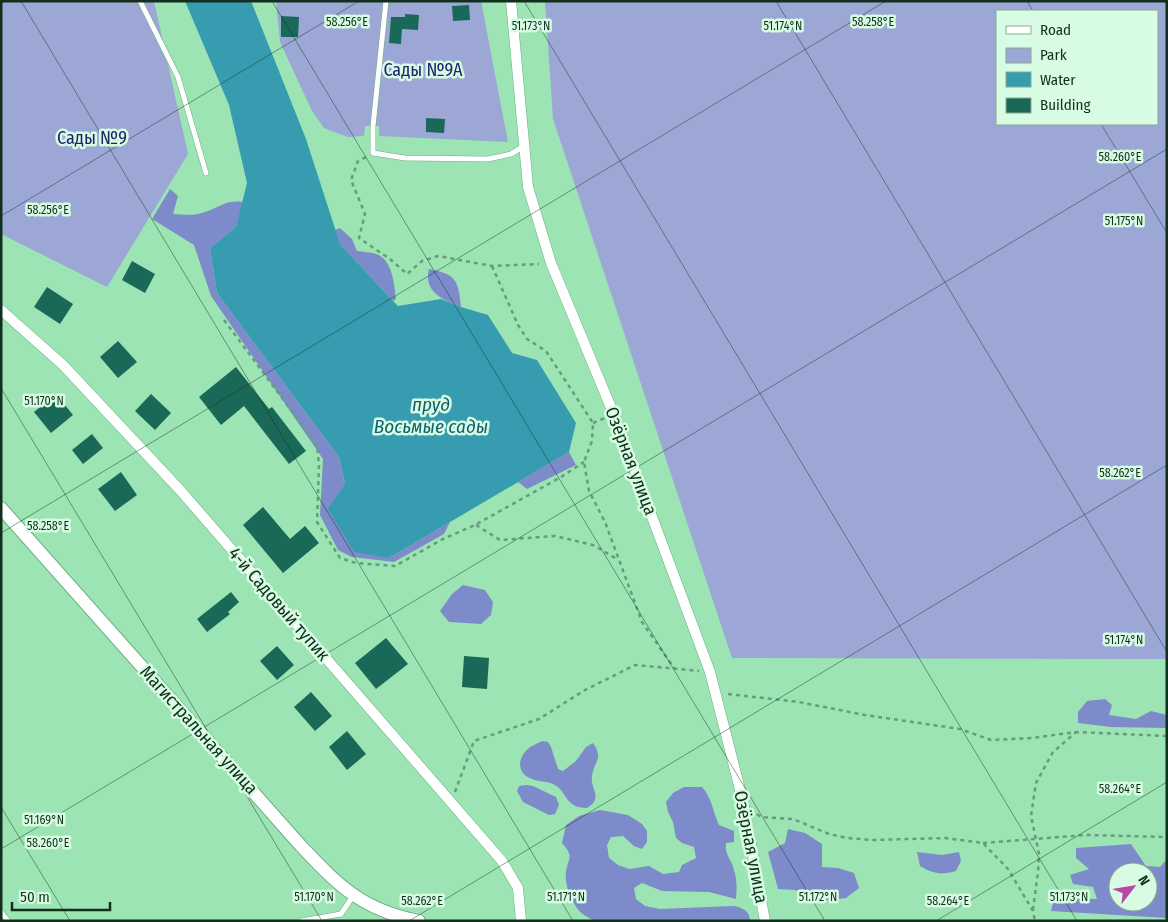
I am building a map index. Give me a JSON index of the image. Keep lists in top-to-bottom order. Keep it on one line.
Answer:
{"streets":{"street":["Озёрная улица","4-й Садовый тупик","Магистральная улица"]},"water":["пруд Восьмые сады"],"parks":["Сады №9А","Сады №9"],"legend":["Road","Park","Water","Building"],"scale_bar":"50 m","north":"top right","coordinates":["58.256°E","58.258°E","51.173°N","51.174°N","58.260°E","51.175°N","51.170°N","58.262°E","58.264°E","51.169°N","51.171°N","51.172°N"]}
